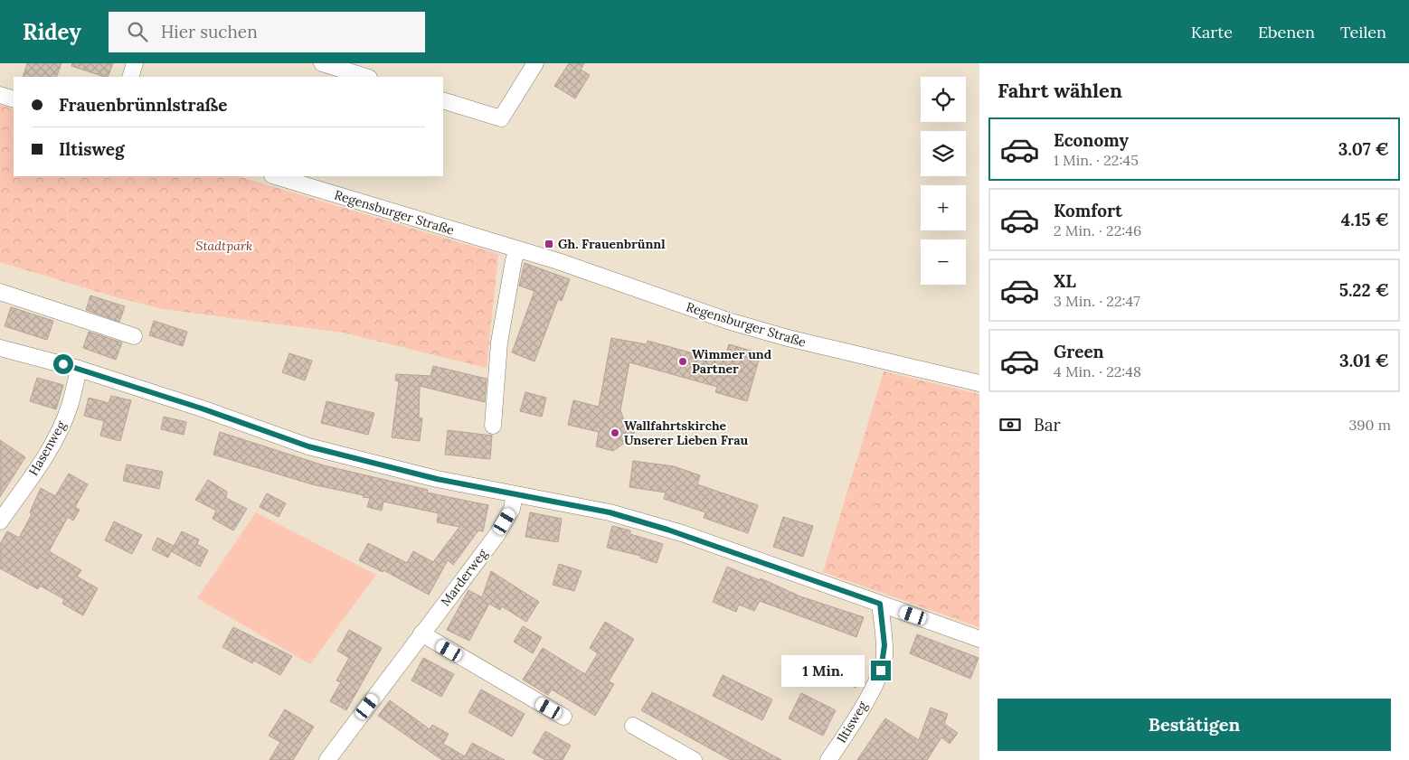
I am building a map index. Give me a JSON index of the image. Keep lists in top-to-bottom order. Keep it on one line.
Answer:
{"streets":{"street":["Regensburger Straße","Hasenweg","Marderweg","Iltisweg"]},"parks":["Stadtpark"],"places":{"transit":["Gh. Frauenbrünnl"],"other":["Wimmer und Partner","Wallfahrtskirche Unserer Lieben Frau"]},"page":{"header":"Ridey","search":"Hier suchen","nav":["Karte","Ebenen","Teilen"],"heading":"Fahrt wählen","map_buttons":["+","−"],"banner":["Frauenbrünnlstraße","Iltisweg"],"list":[{"name":"Economy","note":"1 Min. · 22:45","value":"3.07 €"},{"name":"Komfort","note":"2 Min. · 22:46","value":"4.15 €"},{"name":"XL","note":"3 Min. · 22:47","value":"5.22 €"},{"name":"Green","note":"4 Min. · 22:48","value":"3.01 €"}],"pay":["Bar","390 m"],"bubble":"1 Min.","buttons":"Bestätigen"}}
